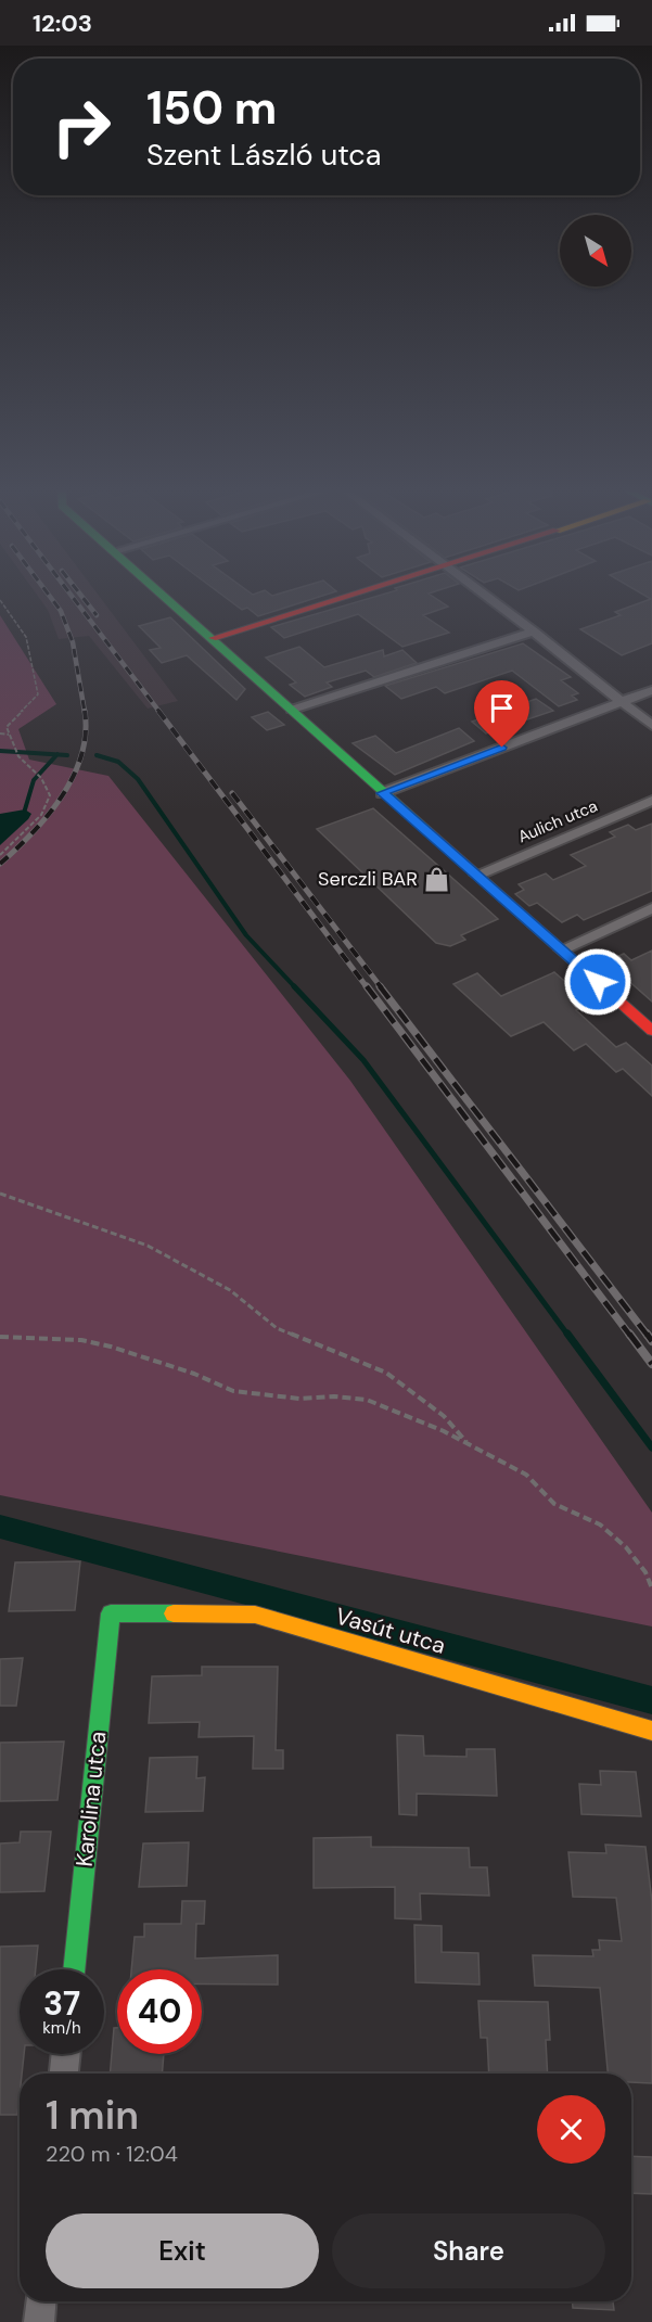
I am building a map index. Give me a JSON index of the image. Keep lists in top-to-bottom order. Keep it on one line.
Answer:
{"streets":{"street":["Aulich utca","Vasút utca","Karolina utca"]},"crossings":[["Vasút utca","Karolina utca"]],"places":{"shop":["Serczli BAR"]},"north":"bottom right","page":{"status":"12:03","turn":["150 m","Szent László utca"],"speed":"37 km/h","limit":"40","heading":["1 min","220 m · 12:04"],"buttons":["Exit","Share"]}}
